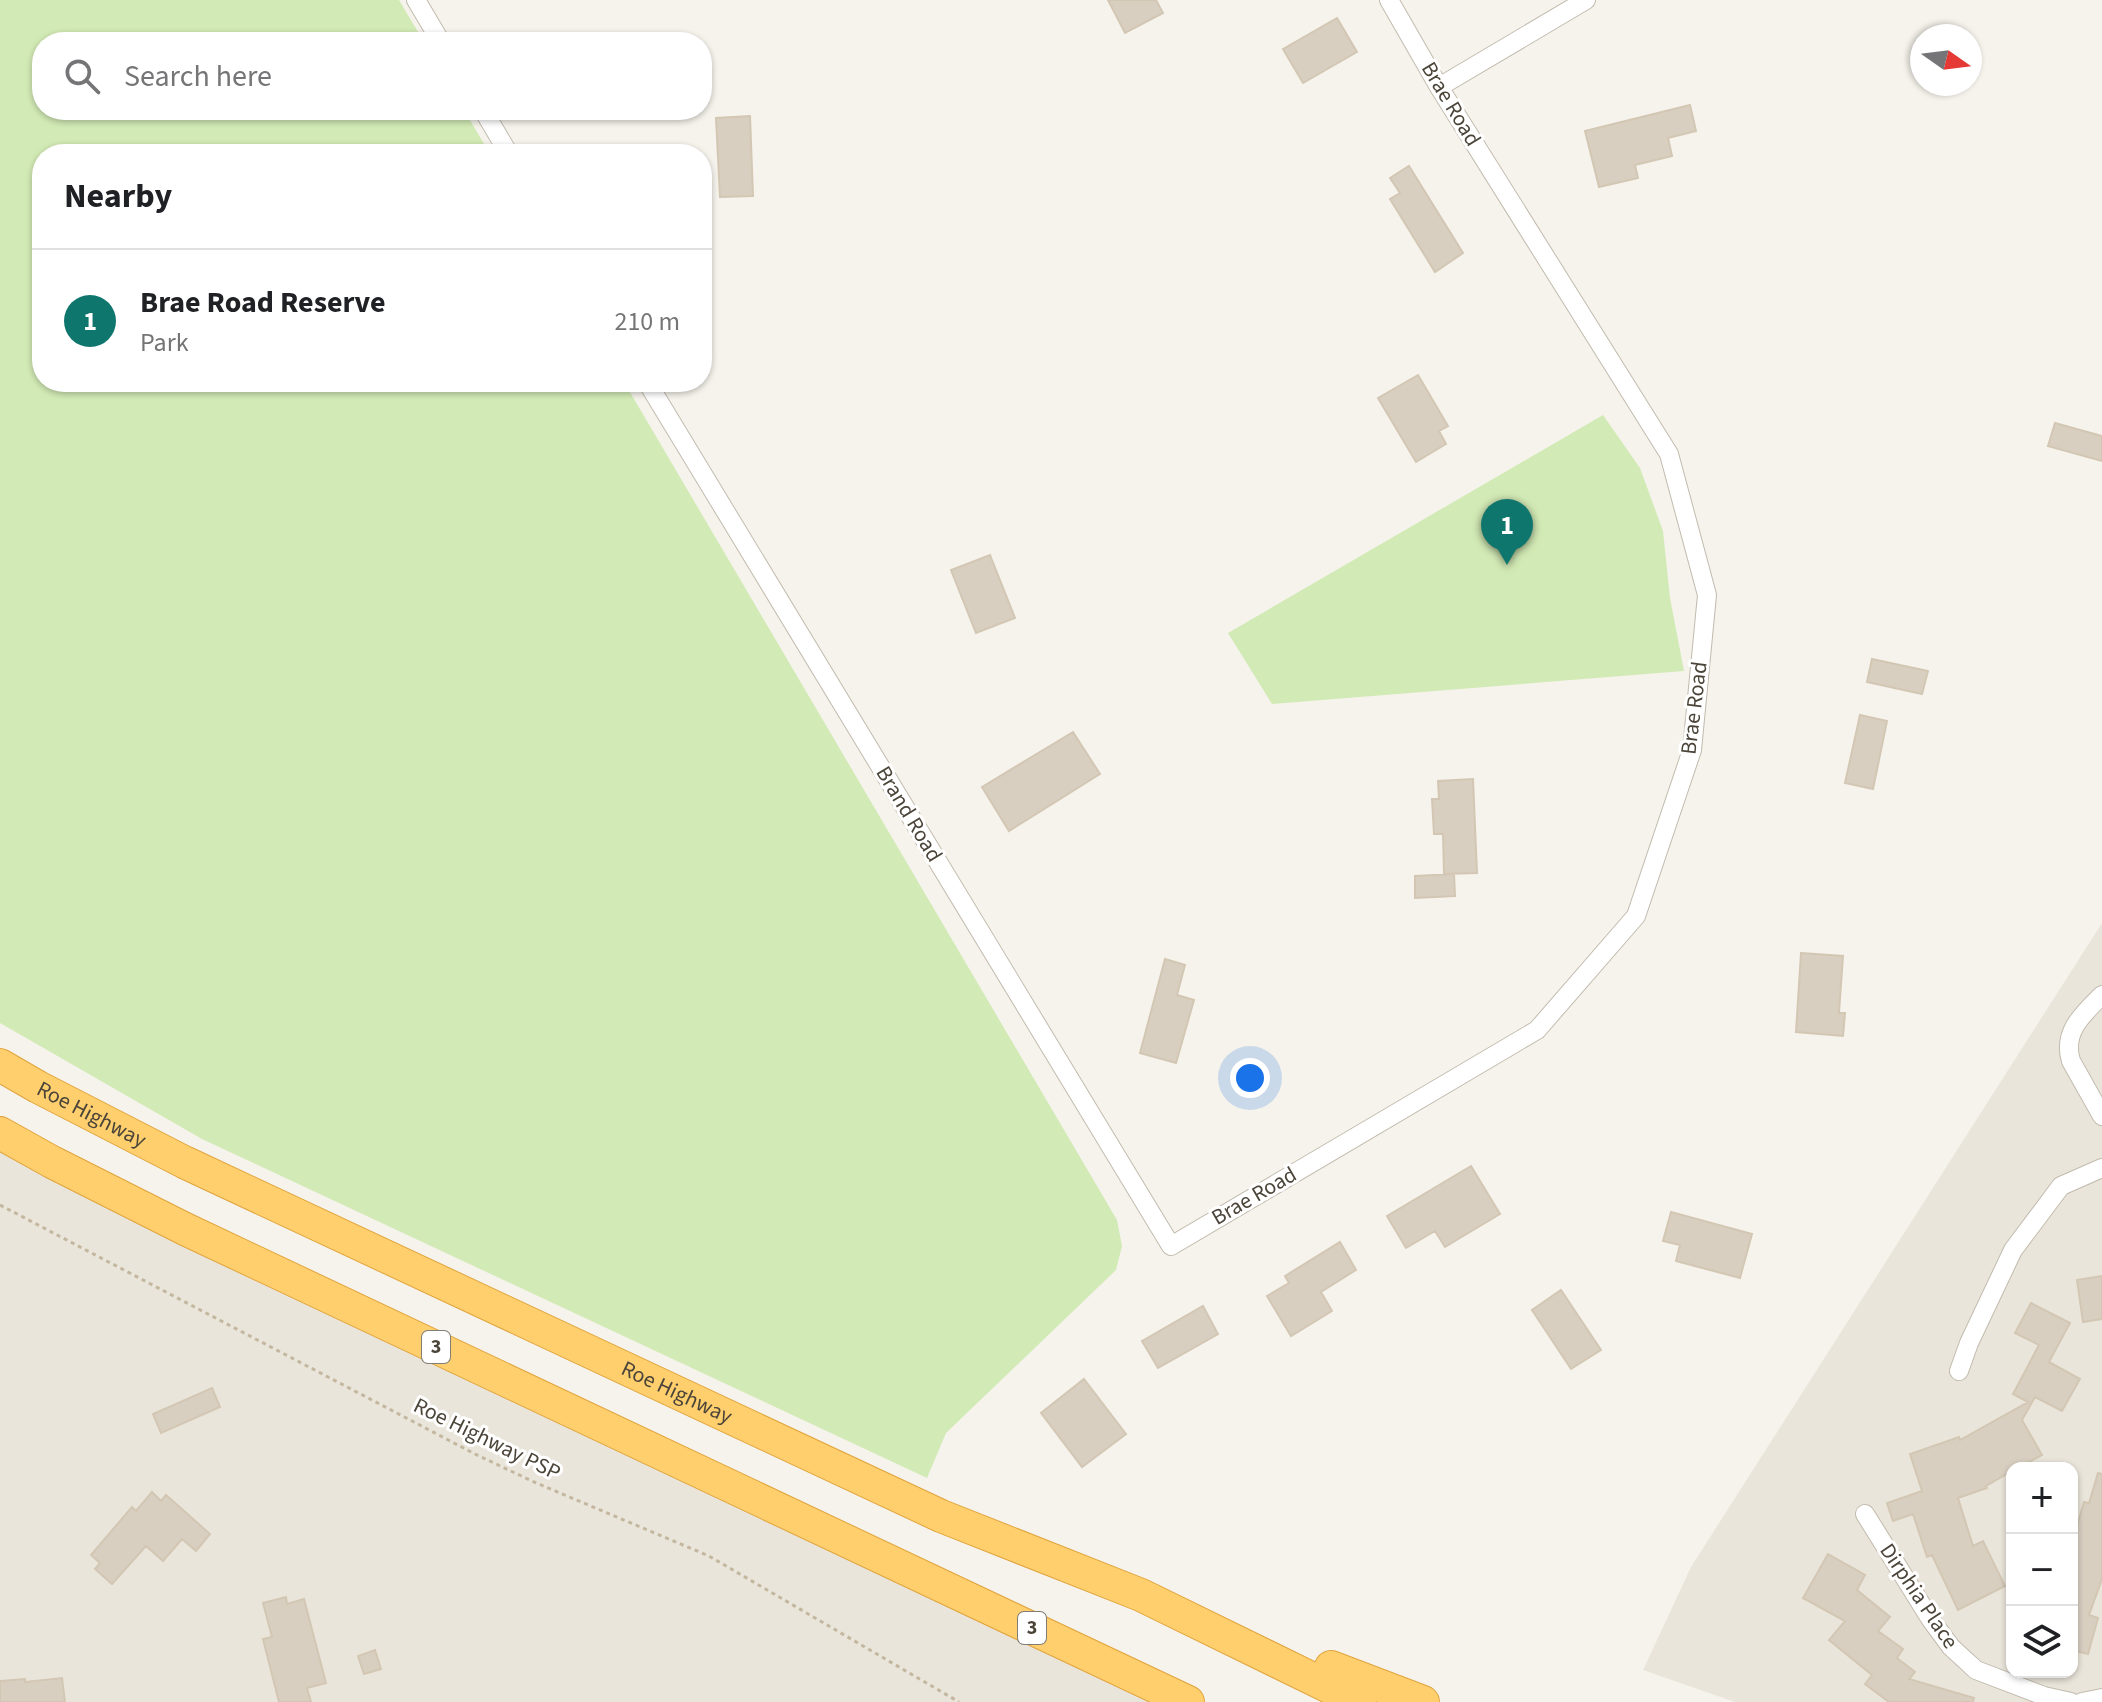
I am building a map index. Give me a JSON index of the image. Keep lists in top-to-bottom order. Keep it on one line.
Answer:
{"streets":{"highway":["Roe Highway","3"],"street":["Brae Road","Brand Road","Dirphia Place"],"path":["Roe Highway PSP"]},"crossings":[["Brae Road","Brand Road"]],"north":"right","page":{"search":"Search here","heading":"Nearby","list":[{"mark":"1","name":"Brae Road Reserve","note":"Park","value":"210 m"}],"pins":"1","map_buttons":["+","−"]}}
